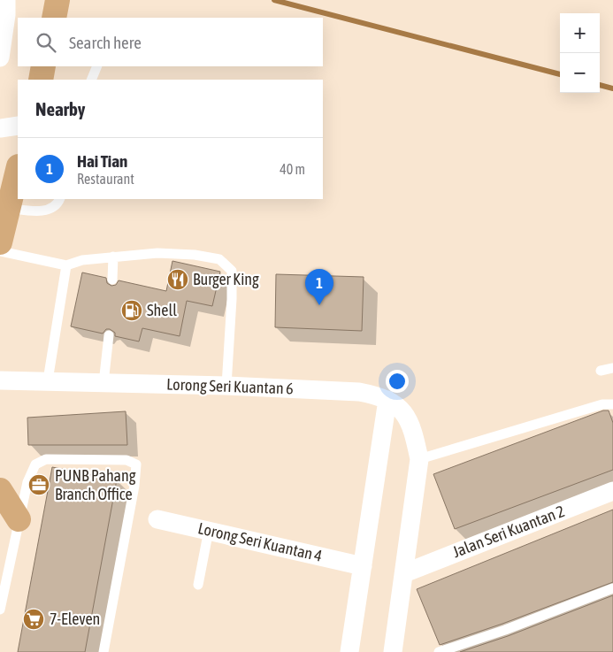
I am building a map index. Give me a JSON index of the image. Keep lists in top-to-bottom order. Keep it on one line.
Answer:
{"streets":{"street":["Lorong Seri Kuantan 6","Jalan Seri Kuantan 2","Lorong Seri Kuantan 4"]},"crossings":[["Lorong Seri Kuantan 6","Jalan Seri Kuantan 2"]],"places":{"restaurant":["Burger King"],"fuel station":["Shell"],"office":["PUNB Pahang Branch Office"],"supermarket":["7-Eleven"]},"page":{"map_buttons":["+","−"],"search":"Search here","heading":"Nearby","list":[{"mark":"1","name":"Hai Tian","note":"Restaurant","value":"40 m"}],"pins":"1"}}
